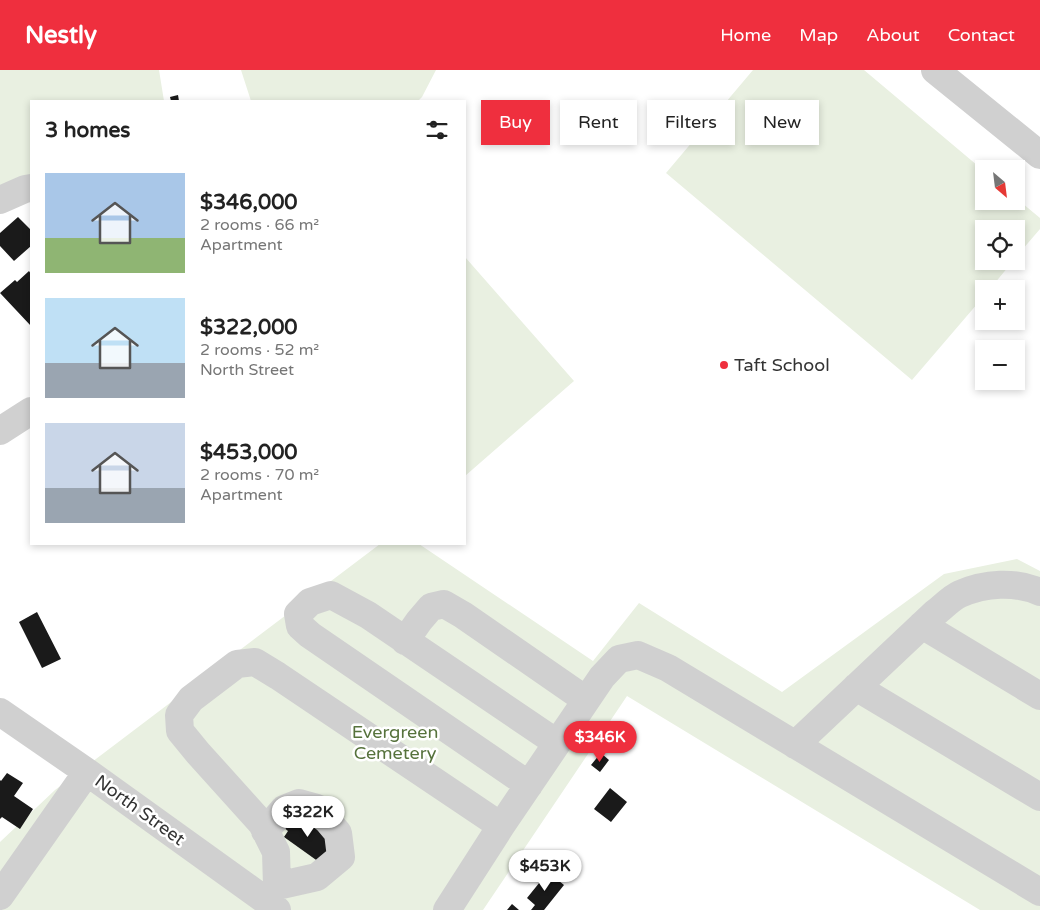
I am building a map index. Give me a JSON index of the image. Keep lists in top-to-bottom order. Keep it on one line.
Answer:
{"streets":{"street":["North Street"]},"parks":["Evergreen Cemetery"],"places":["Taft School"],"north":"bottom right","page":{"header":"Nestly","nav":["Home","Map","About","Contact"],"chip":["Buy","Rent","Filters","New"],"heading":"3 homes","map_buttons":["+","−"],"list":[{"name":"$346,000","note":"2 rooms · 66 m² · Apartment"},{"name":"$322,000","note":"2 rooms · 52 m² · North Street"},{"name":"$453,000","note":"2 rooms · 70 m² · Apartment"}],"price":["$346K","$322K","$453K"]}}
